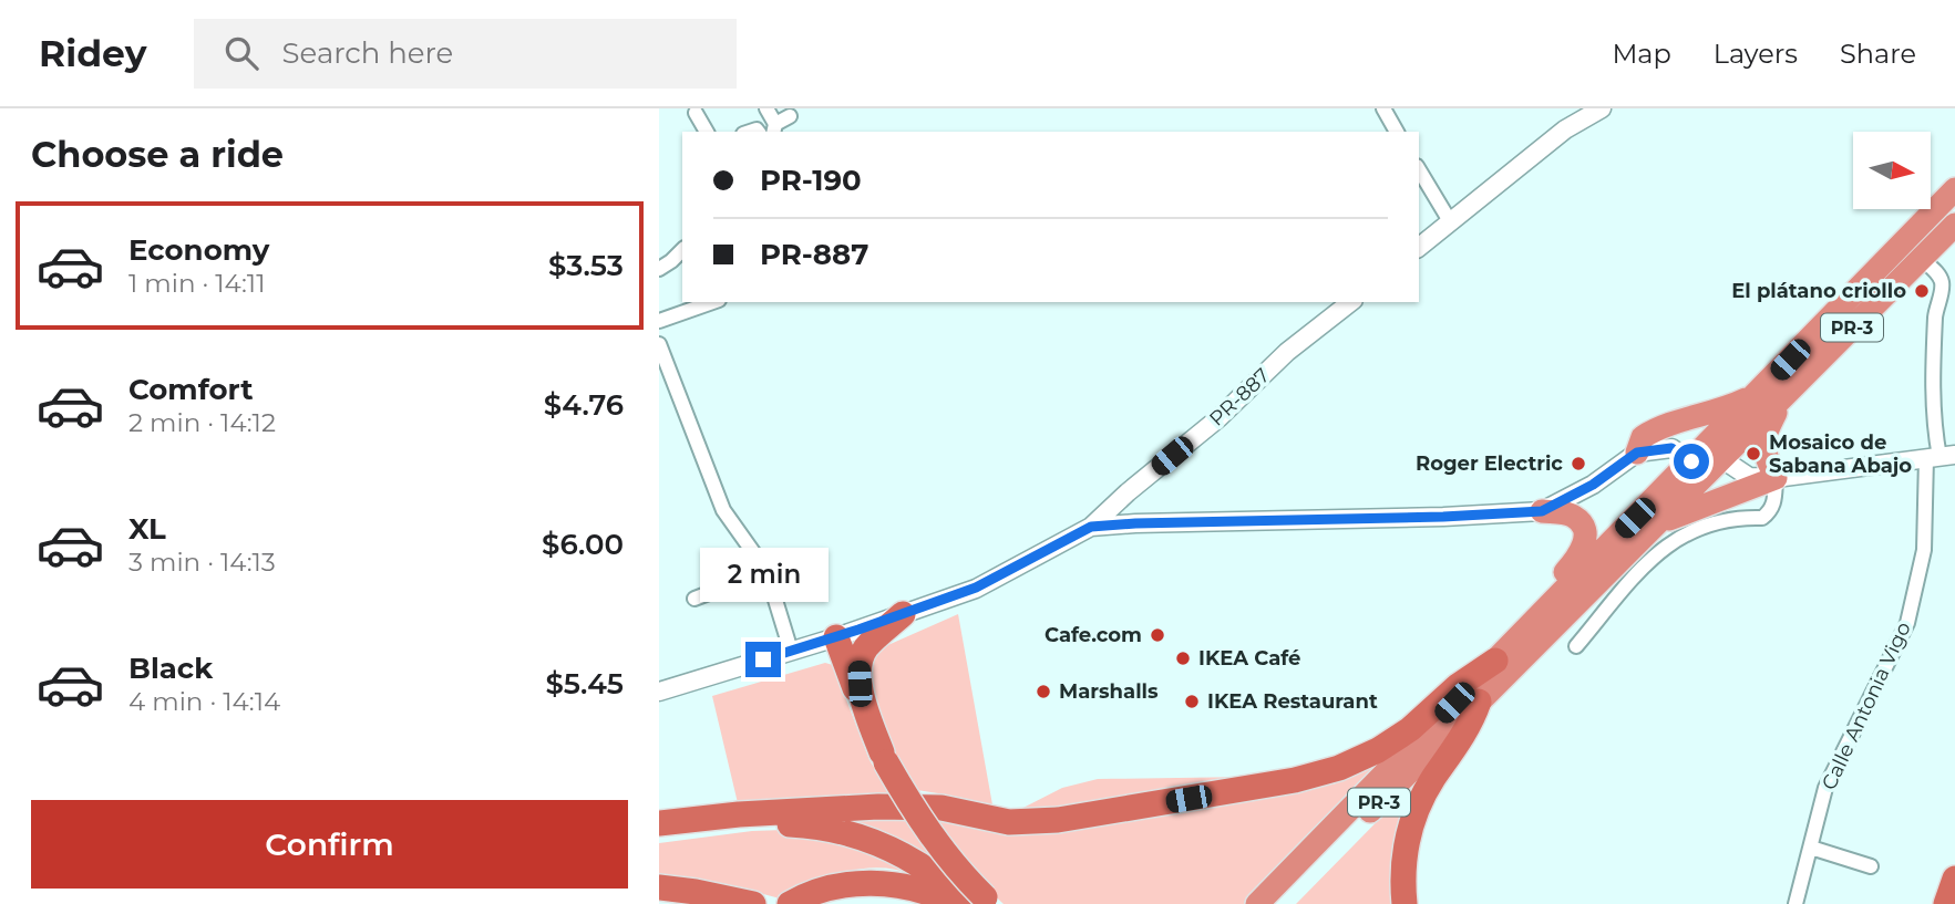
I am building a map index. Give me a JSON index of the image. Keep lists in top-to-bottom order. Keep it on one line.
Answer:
{"streets":{"highway":["PR-3"],"street":["PR-887","Calle Antonia Vigo"]},"crossings":[["PR-3","Calle Antonia Vigo"]],"places":["El plátano criollo","Mosaico de Sabana Abajo","Roger Electric","Cafe.com","IKEA Café","Marshalls","IKEA Restaurant"],"north":"right","page":{"header":"Ridey","search":"Search here","nav":["Map","Layers","Share"],"heading":"Choose a ride","banner":["PR-190","PR-887"],"list":[{"name":"Economy","note":"1 min · 14:11","value":"$3.53"},{"name":"Comfort","note":"2 min · 14:12","value":"$4.76"},{"name":"XL","note":"3 min · 14:13","value":"$6.00"},{"name":"Black","note":"4 min · 14:14","value":"$5.45"}],"bubble":"2 min","buttons":"Confirm"}}
